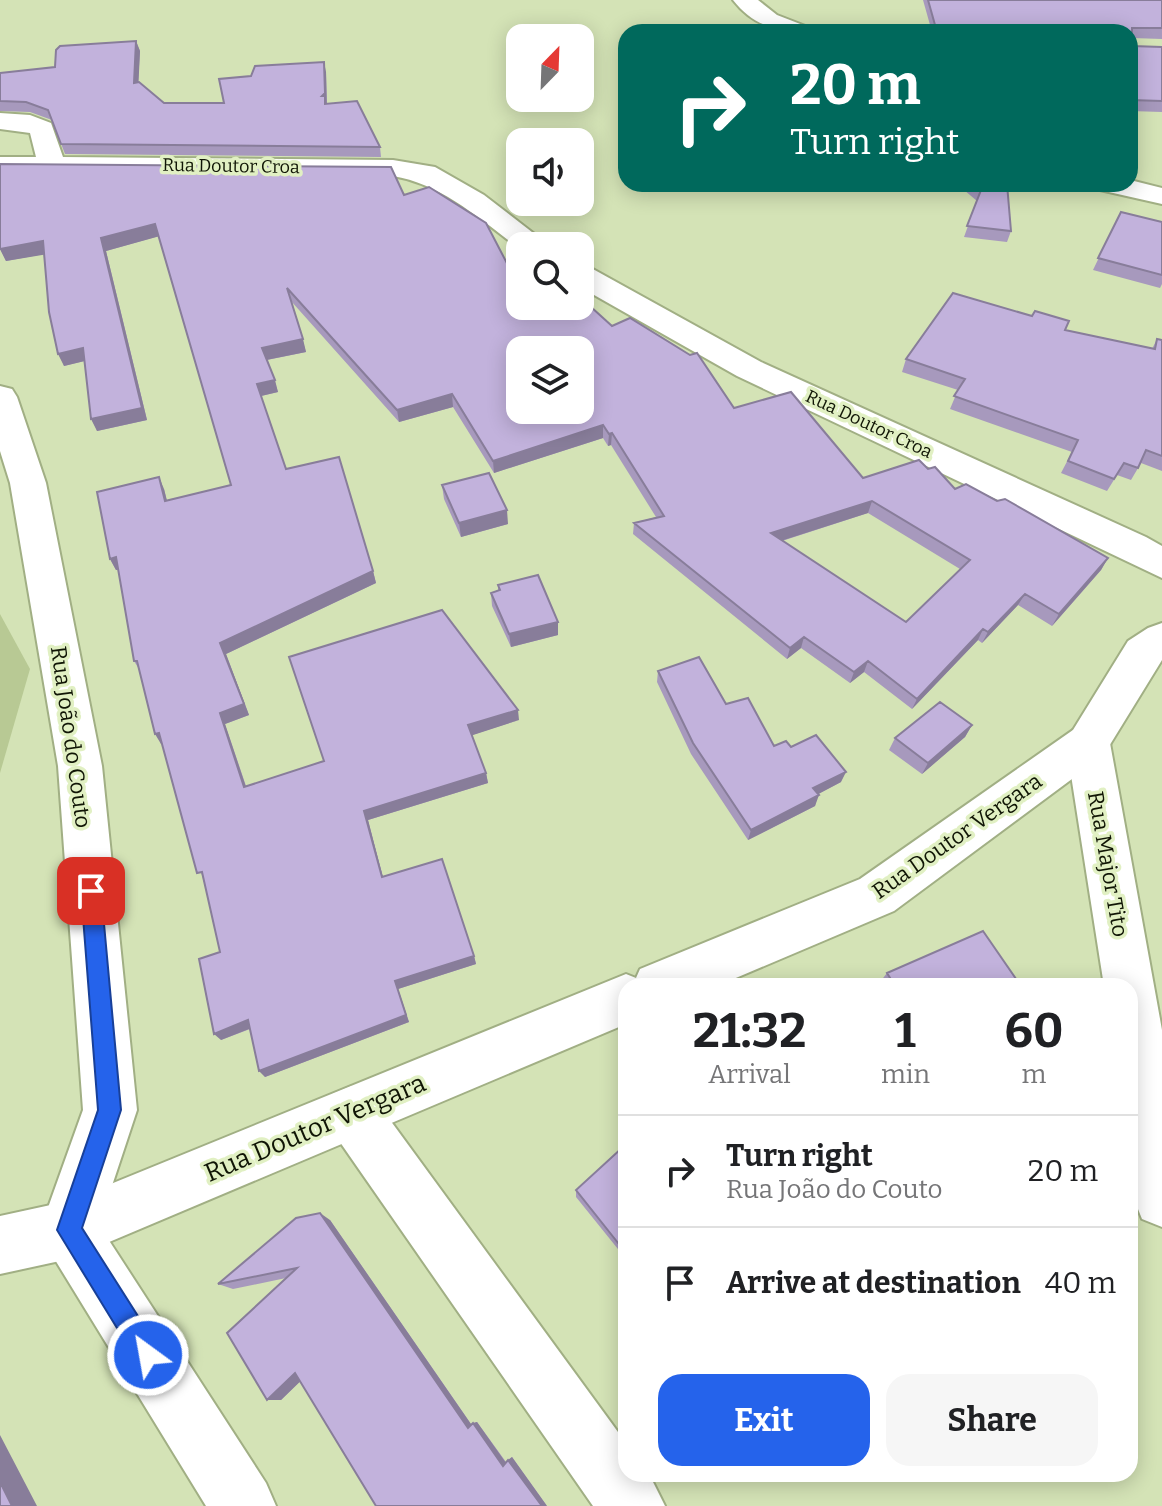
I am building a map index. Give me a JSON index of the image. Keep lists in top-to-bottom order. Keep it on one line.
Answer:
{"streets":{"street":["Rua Doutor Croa","Rua João do Couto","Rua Doutor Vergara","Rua Major Tito"]},"crossings":[["Rua João do Couto","Rua Doutor Vergara"],["Rua Doutor Vergara","Rua Major Tito"]],"north":"top right","page":{"turn":["20 m","Turn right"],"eta":["21:32","Arrival","1","min","60","m"],"list":[{"name":"Turn right","note":"Rua João do Couto","value":"20 m"},{"name":"Arrive at destination","value":"40 m"}],"buttons":["Exit","Share"]}}
